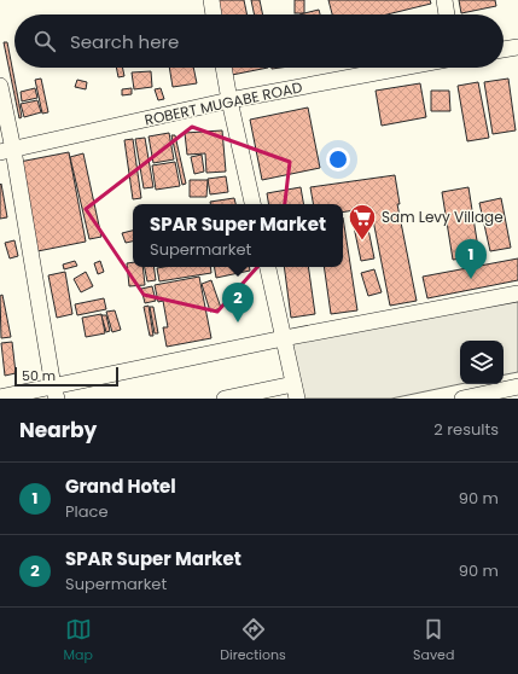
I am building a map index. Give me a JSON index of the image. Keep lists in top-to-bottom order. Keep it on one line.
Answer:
{"streets":{"street":["ROBERT MUGABE ROAD"]},"places":{"supermarket":["Sam Levy Village"]},"scale_bar":"50 m","page":{"search":"Search here","popup":["SPAR Super Market","Supermarket"],"pins":["1","2"],"scale":"50 m","heading":["Nearby","2 results"],"list":[{"mark":"1","name":"Grand Hotel","note":"Place","value":"90 m"},{"mark":"2","name":"SPAR Super Market","note":"Supermarket","value":"90 m"}],"nav":["Map","Directions","Saved"]}}
